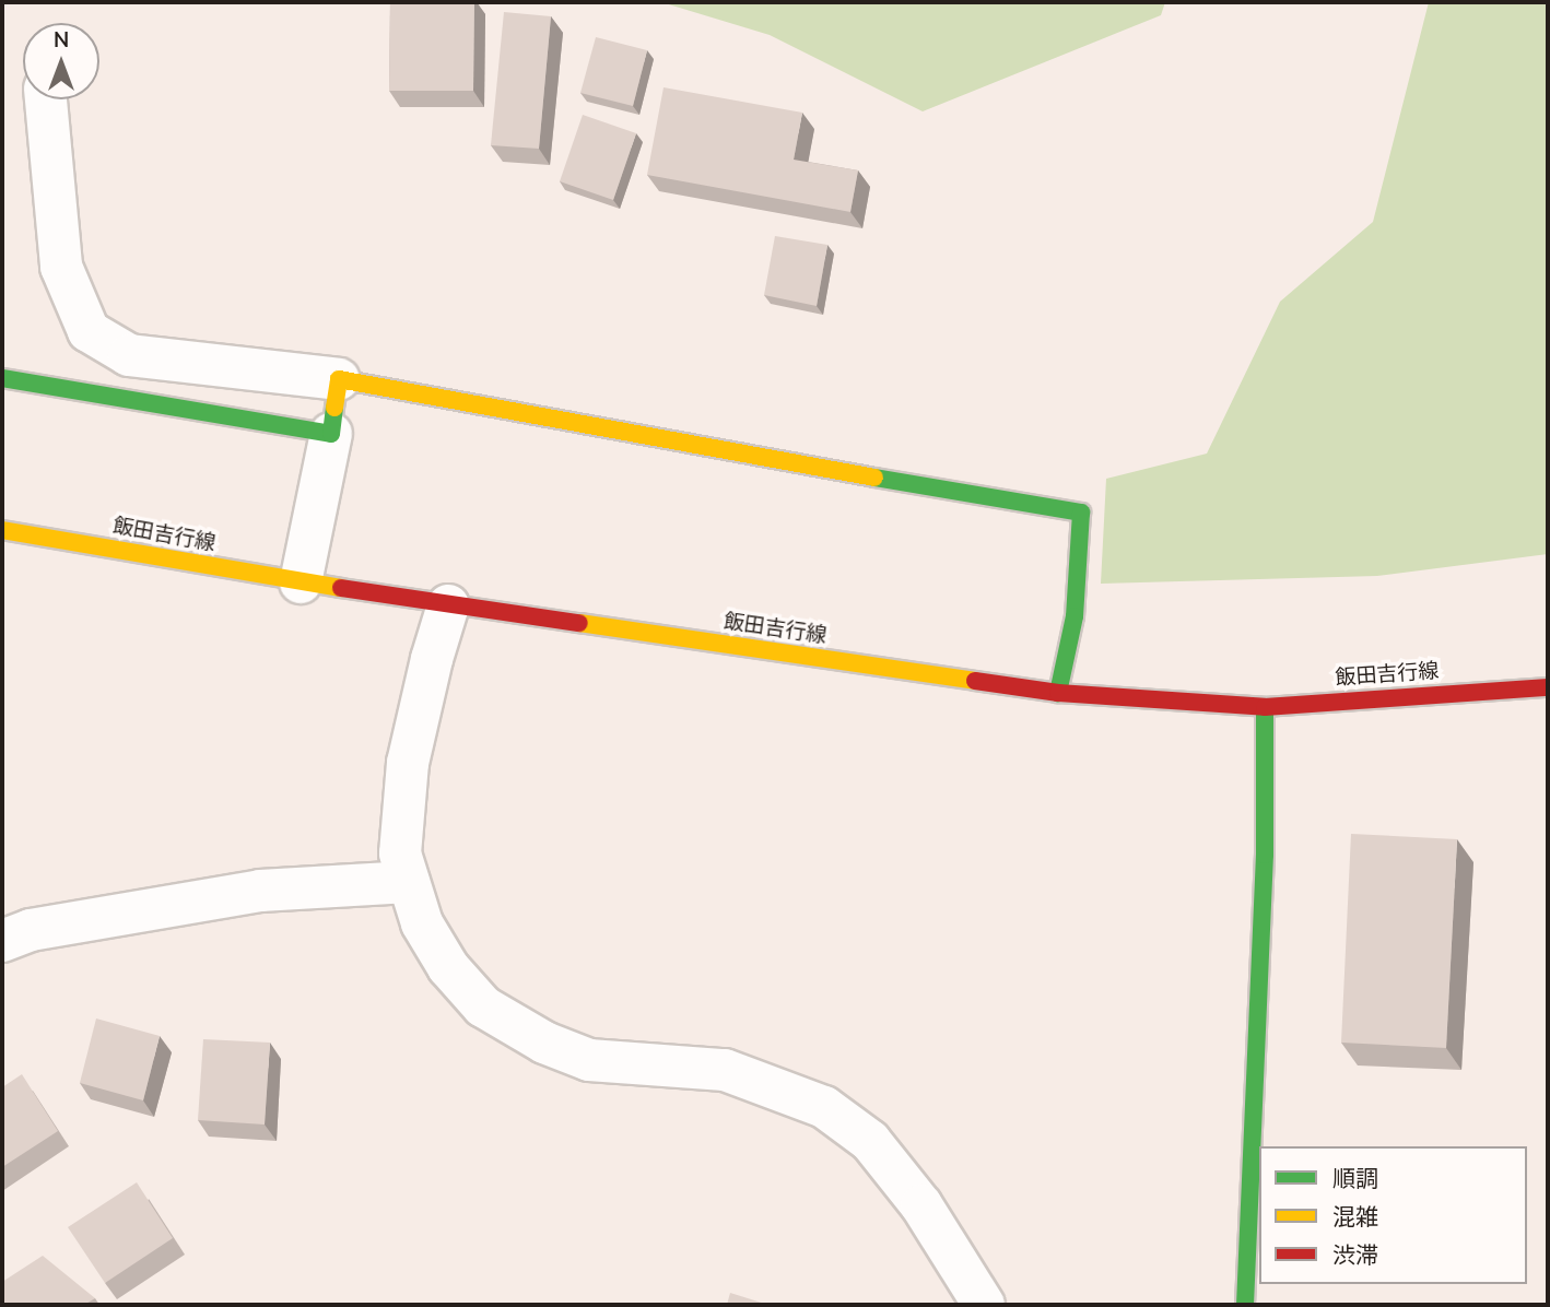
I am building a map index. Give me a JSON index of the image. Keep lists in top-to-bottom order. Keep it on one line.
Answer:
{"streets":{"street":["飯田吉行線"]},"legend":["順調","混雑","渋滞"],"north":"top"}
